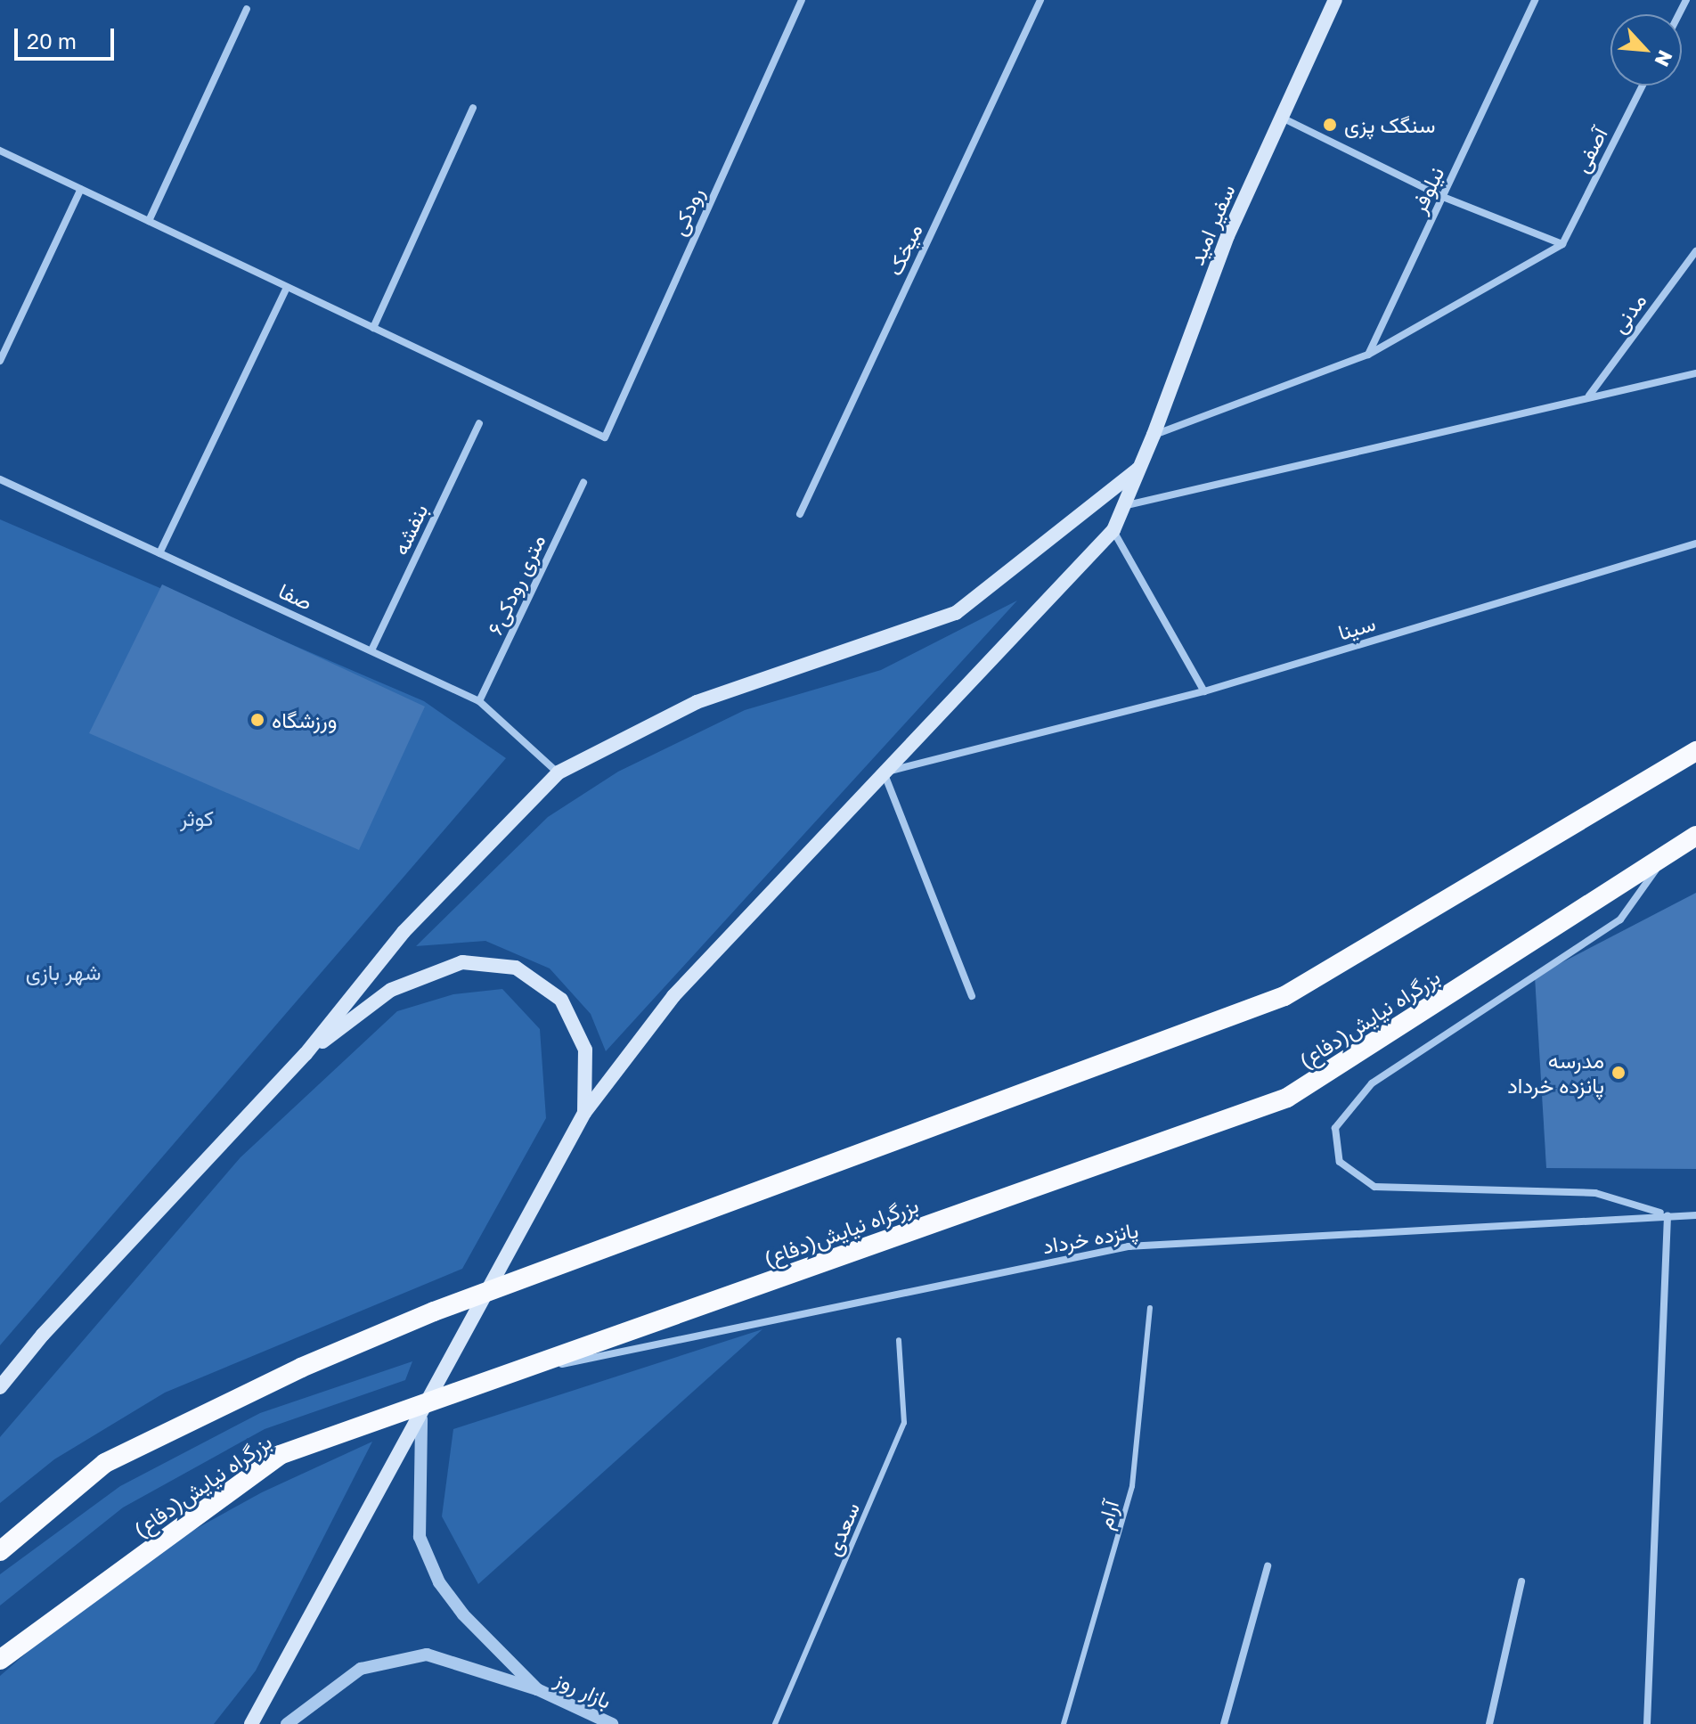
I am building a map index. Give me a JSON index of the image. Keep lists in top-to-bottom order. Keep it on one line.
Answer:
{"streets":{"highway":["بزرگراه نیایش(دفاع)"],"main road":["سفیر امید"],"street":["آصفی","نیلوفر","رودکی","میخک","مدنی","بنفشه","۶متری رودکی","صفا","سینا","پانزده خرداد","بازار روز"],"lane":["آرام","سعدی"]},"crossings":[["سفیر امید","سینا"],["بنفشه","صفا"],["۶متری رودکی","صفا"],["بزرگراه نیایش(دفاع)","پانزده خرداد"]],"parks":["کوثر","شهر بازی"],"places":["سنگک پزی","ورزشگاه","مدرسه پانزده خرداد"],"scale_bar":"20 m","north":"bottom right"}
